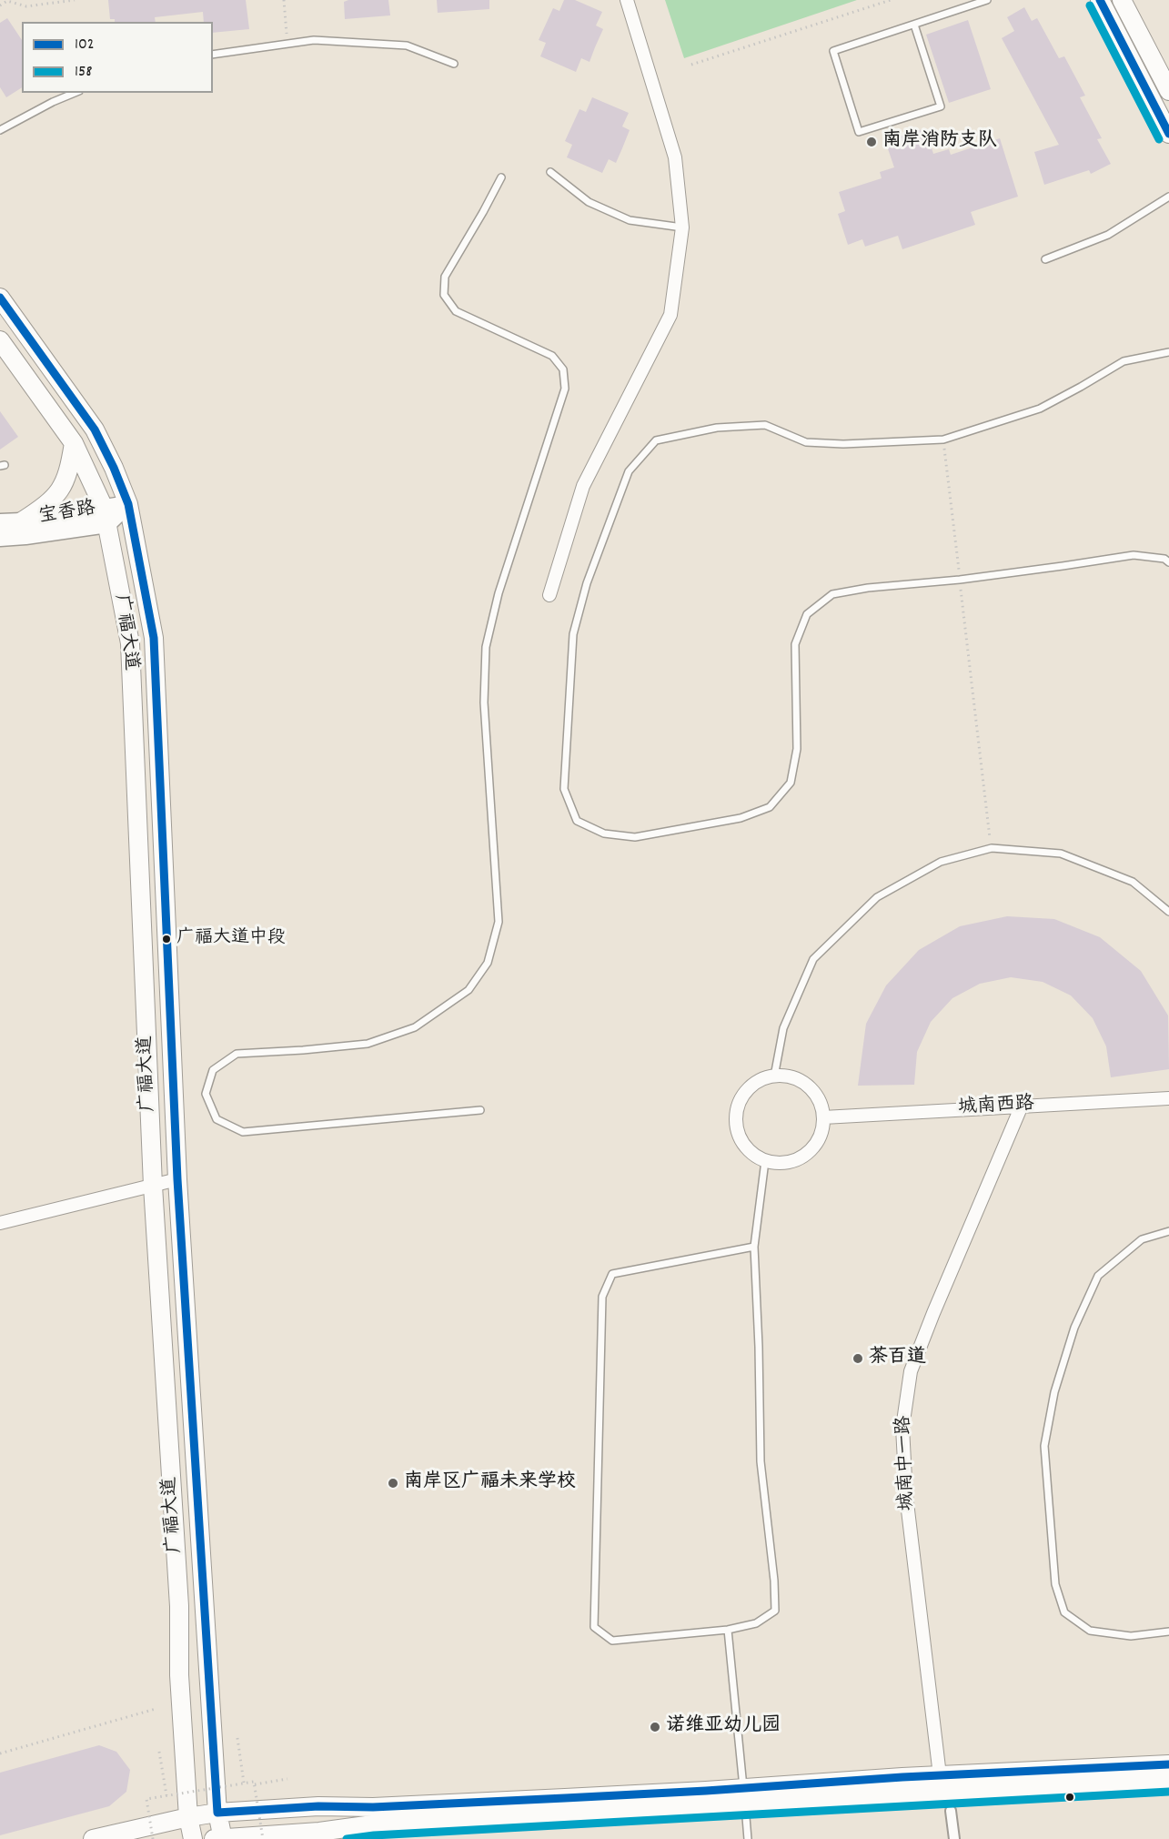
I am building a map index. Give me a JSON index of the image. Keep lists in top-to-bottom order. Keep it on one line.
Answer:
{"streets":{"main road":["广福大道"],"street":["宝香路","城南西路","城南中一路"]},"crossings":[["宝香路","广福大道"],["城南西路","城南中一路"]],"places":["南岸消防支队","广福大道中段","茶百道","南岸区广福未来学校","诺维亚幼儿园"],"lines":["transit line 102","transit line 158"],"legend":["102","158"]}
